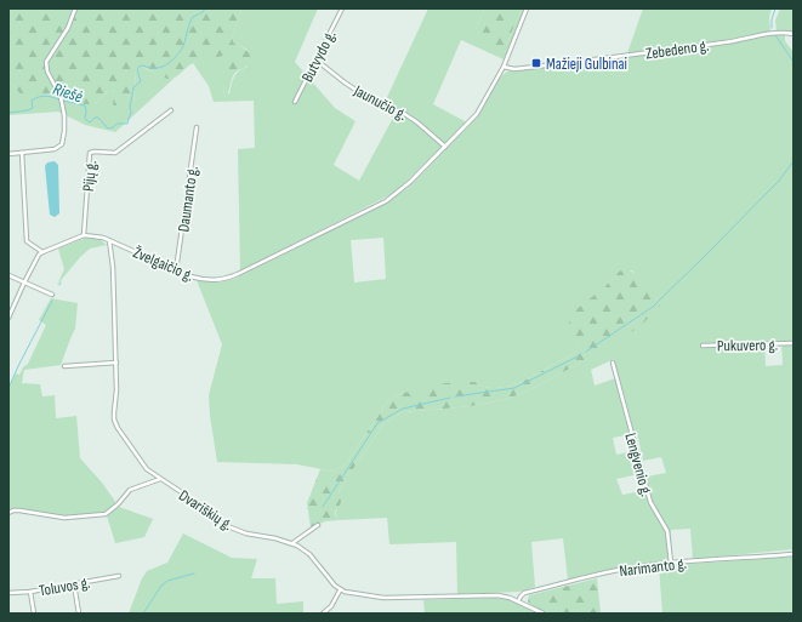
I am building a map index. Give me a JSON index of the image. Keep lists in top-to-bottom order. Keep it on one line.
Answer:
{"streets":{"street":["Zebedeno g.","Butvydo g.","Jaunučio g.","Pijų g.","Daumanto g.","Žvelgaičio g.","Pukuvero g.","Lengvenio g.","Dvariškių g.","Narimanto g.","Toluvos g."]},"crossings":[["Zebedeno g.","Žvelgaičio g."],["Butvydo g.","Jaunučio g."],["Jaunučio g.","Žvelgaičio g."],["Pijų g.","Žvelgaičio g."],["Daumanto g.","Žvelgaičio g."],["Žvelgaičio g.","Dvariškių g."],["Lengvenio g.","Narimanto g."]],"water":["Riešė"],"places":{"transit":["Mažieji Gulbinai"]}}
